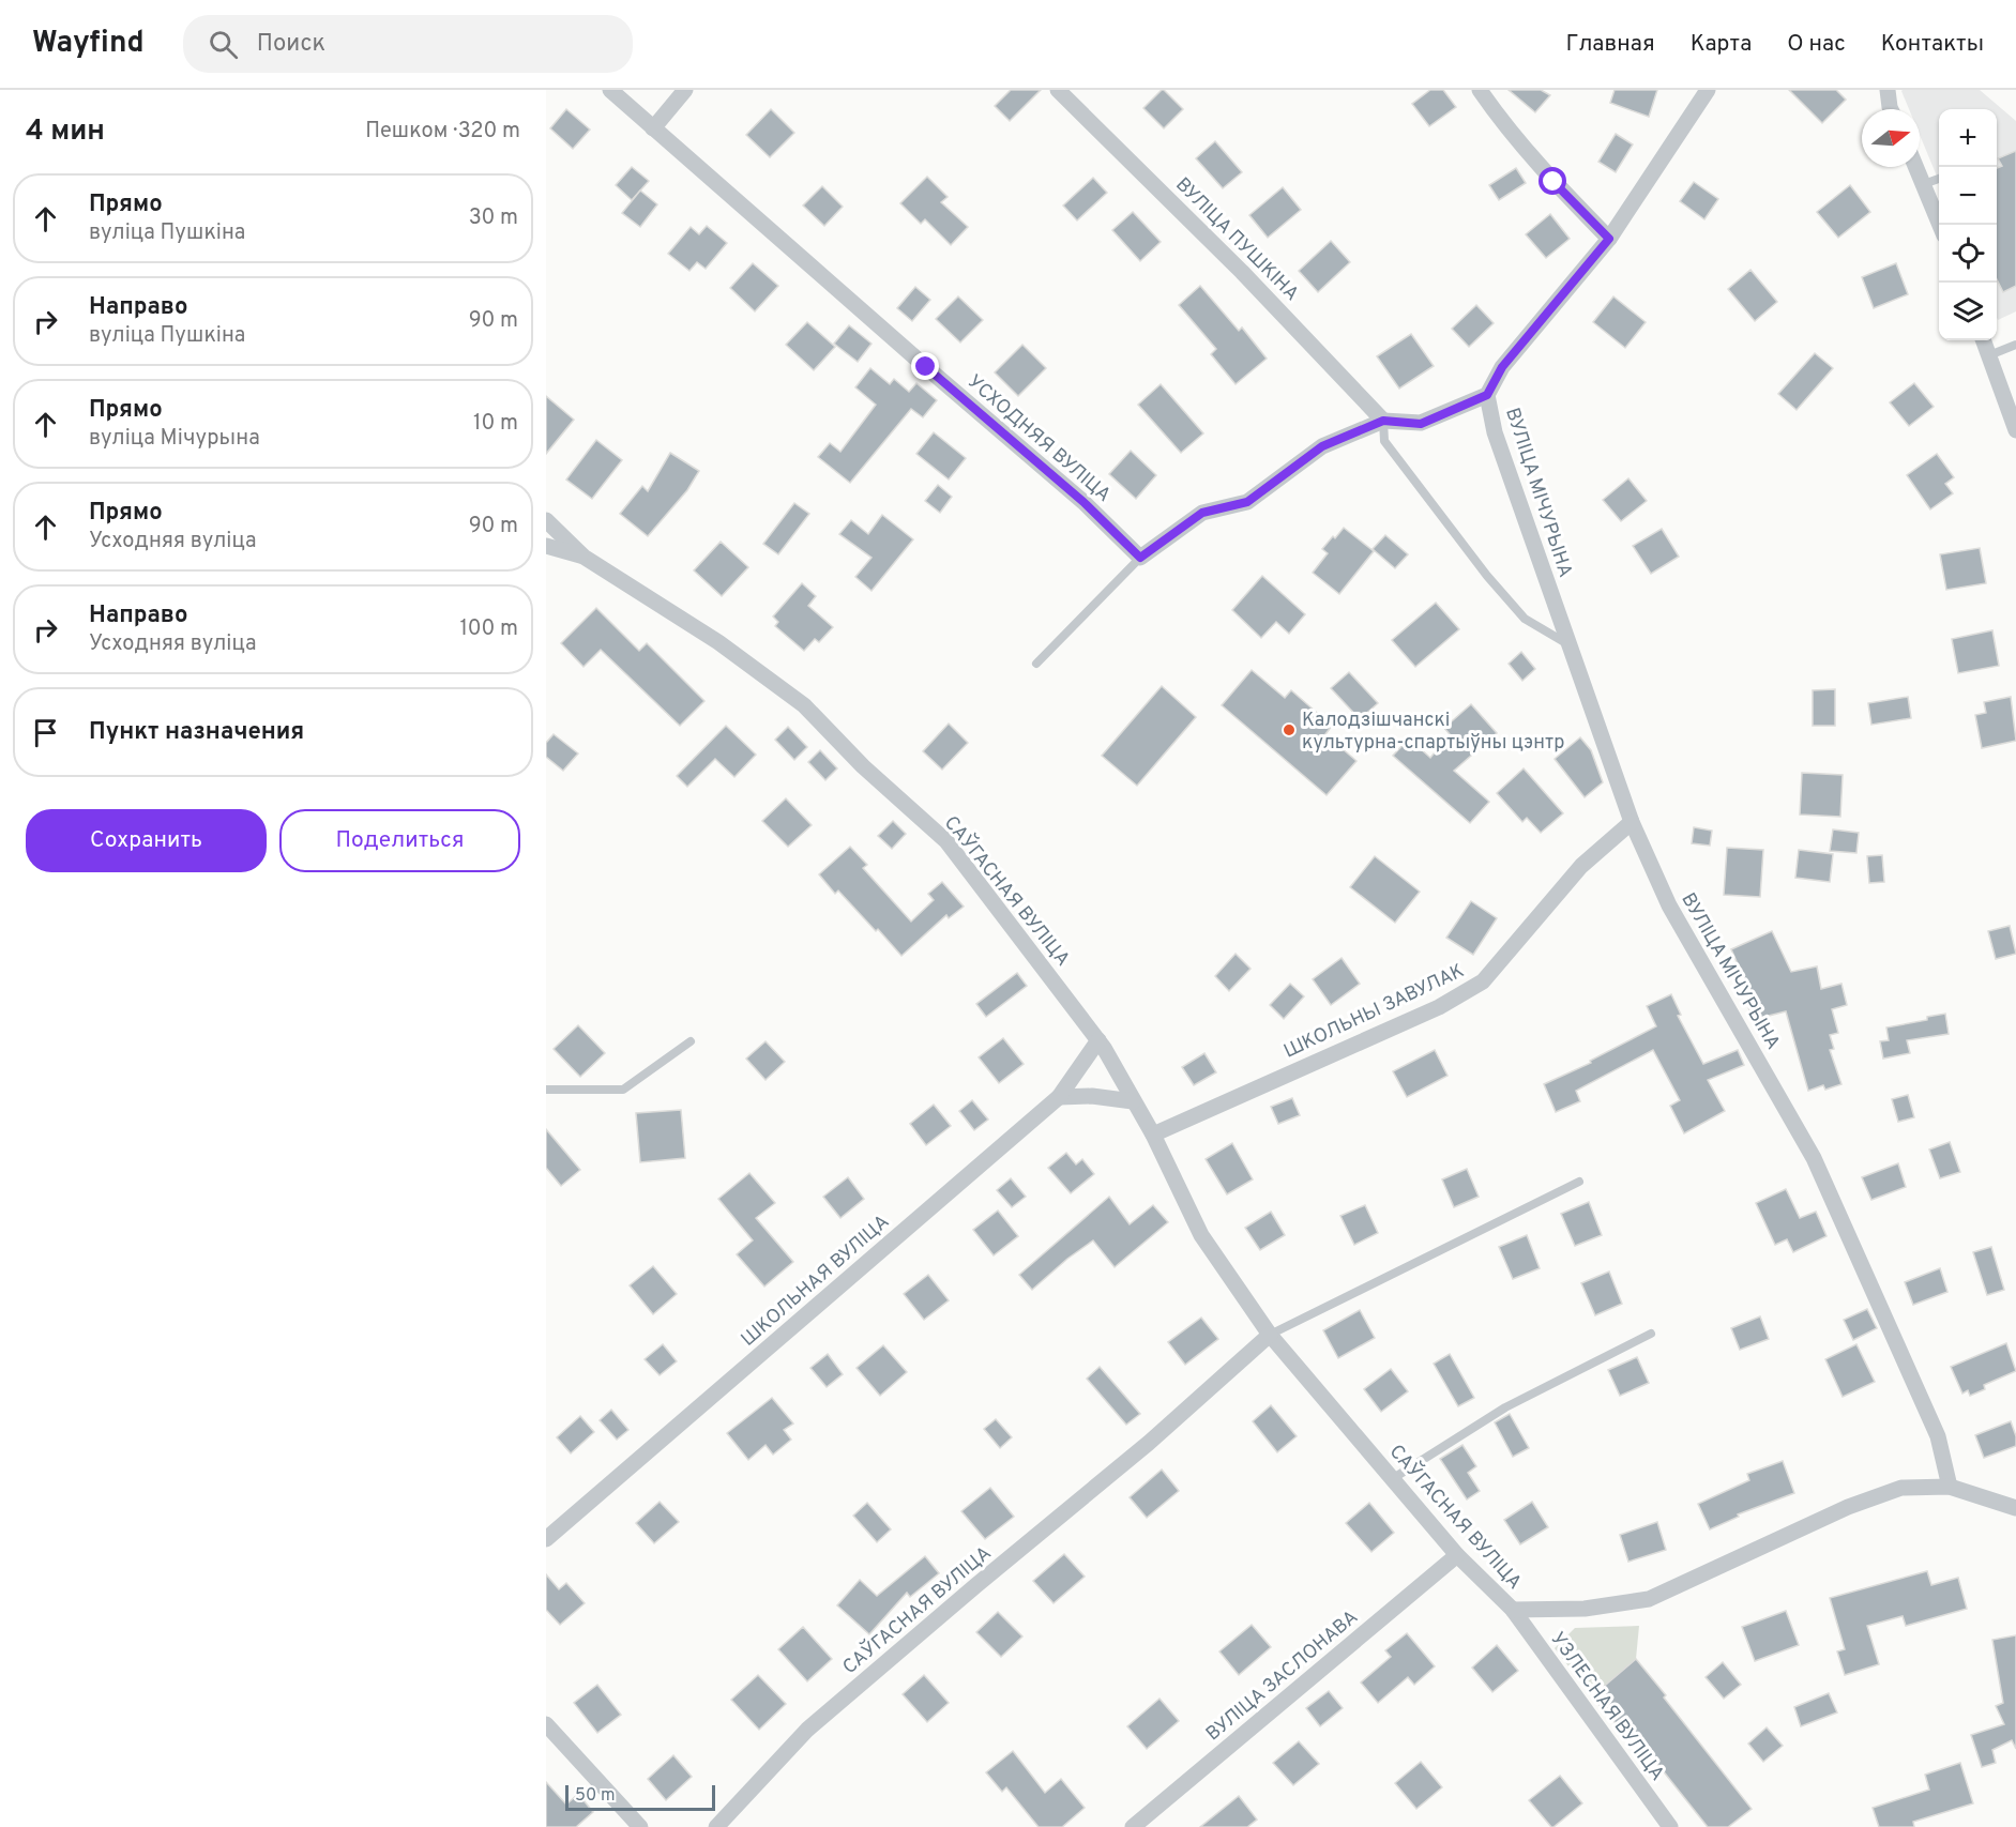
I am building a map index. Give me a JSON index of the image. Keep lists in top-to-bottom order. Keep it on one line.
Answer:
{"streets":{"street":["ВУЛІЦА ПУШКІНА","УСХОДНЯЯ ВУЛІЦА","ВУЛІЦА МІЧУРЫНА","САЎГАСНАЯ ВУЛІЦА","ШКОЛЬНЫ ЗАВУЛАК","ШКОЛЬНАЯ ВУЛІЦА","ВУЛІЦА ЗАСЛОНАВА","УЗЛЕСНАЯ ВУЛІЦА"]},"crossings":[["ВУЛІЦА МІЧУРЫНА","САЎГАСНАЯ ВУЛІЦА"],["ВУЛІЦА МІЧУРЫНА","ШКОЛЬНЫ ЗАВУЛАК"],["САЎГАСНАЯ ВУЛІЦА","ШКОЛЬНЫ ЗАВУЛАК"],["САЎГАСНАЯ ВУЛІЦА","ШКОЛЬНАЯ ВУЛІЦА"],["САЎГАСНАЯ ВУЛІЦА","ВУЛІЦА ЗАСЛОНАВА"],["САЎГАСНАЯ ВУЛІЦА","УЗЛЕСНАЯ ВУЛІЦА"]],"places":["Калодзішчанскі культурна-спартыўны цэнтр"],"scale_bar":"50 m","north":"right","page":{"header":"Wayfind","search":"Поиск","nav":["Главная","Карта","О нас","Контакты"],"heading":["4 мин","Пешком · 320 m"],"map_buttons":["+","−"],"list":[["Прямо","вуліца Пушкіна","30 m"],["Направо","вуліца Пушкіна","90 m"],["Прямо","вуліца Мічурына","10 m"],["Прямо","Усходняя вуліца","90 m"],["Направо","Усходняя вуліца","100 m"],"Пункт назначения"],"buttons":["Сохранить","Поделиться"],"scale":"50 m"}}
